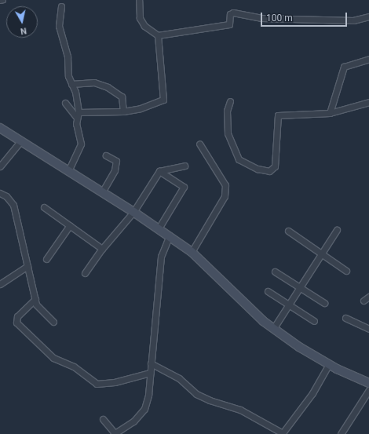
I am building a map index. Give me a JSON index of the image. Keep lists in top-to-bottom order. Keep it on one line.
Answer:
{"scale_bar":"100 m","north":"bottom"}
